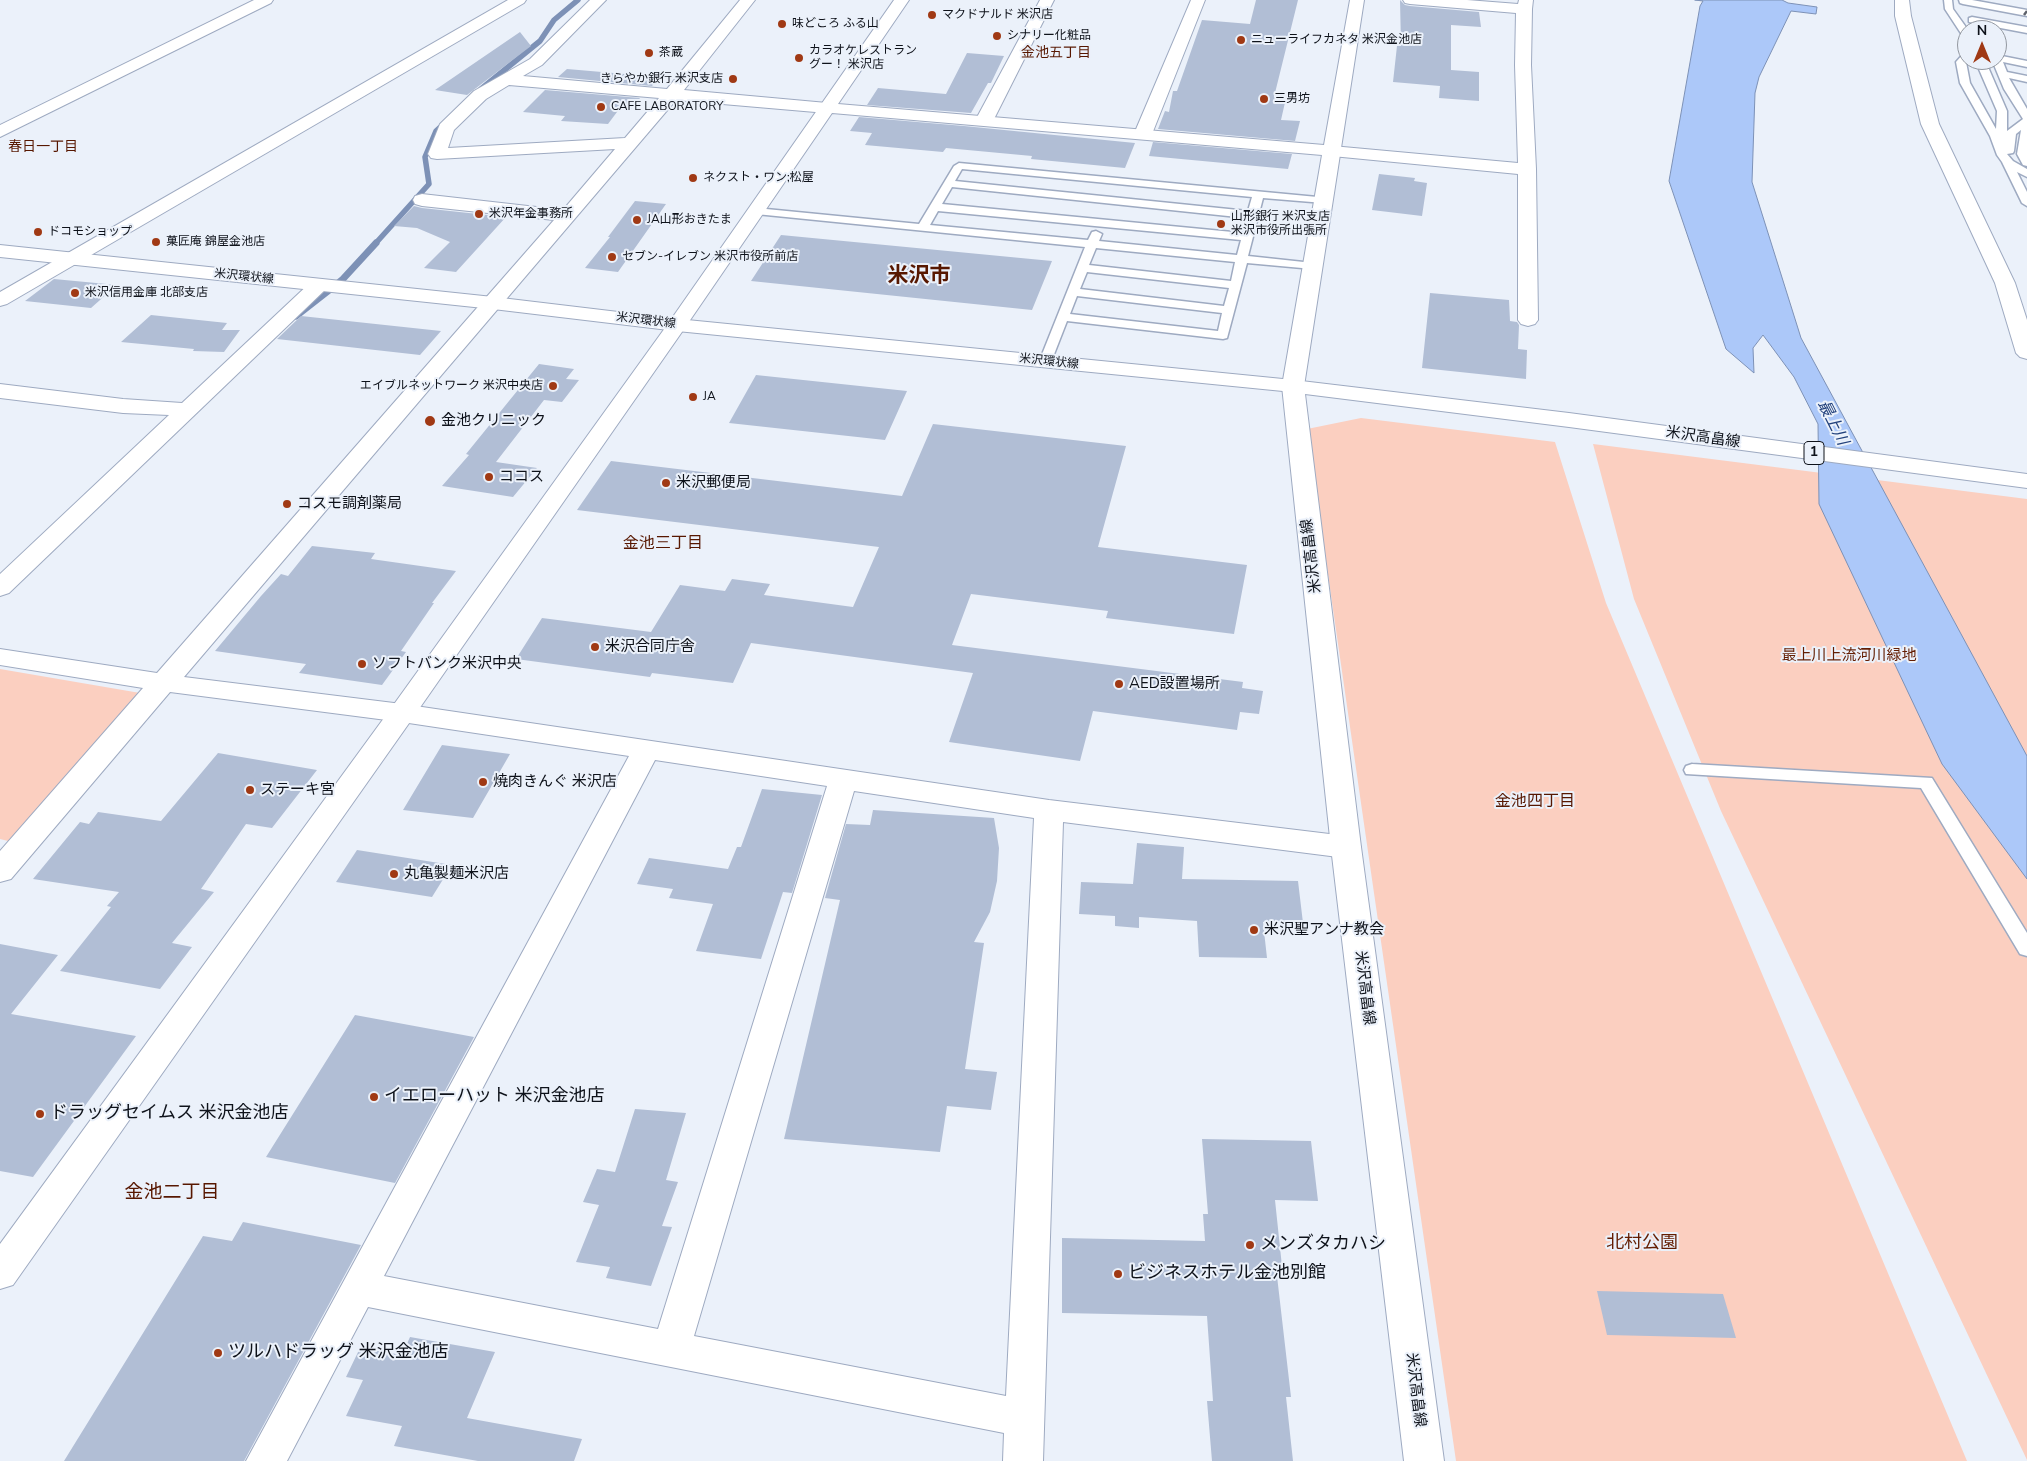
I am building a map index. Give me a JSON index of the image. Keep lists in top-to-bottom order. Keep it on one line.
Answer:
{"streets":{"street":["米沢環状線","米沢高畠線","1"]},"crossings":[["米沢環状線","米沢高畠線"]],"districts":["金池五丁目","春日一丁目","米沢市","金池三丁目","金池四丁目","金池二丁目"],"water":["最上川"],"parks":["最上川上流河川緑地","北村公園"],"places":["マクドナルド 米沢店","味どころ ふる山","シナリー化粧品","ニューライフカネタ 米沢金池店","茶蔵","カラオケレストラン グー！ 米沢店","きらやか銀行 米沢支店","三男坊","CAFE LABORATORY","ネクスト・ワン;松屋","米沢年金事務所","JA山形おきたま","山形銀行 米沢支店 米沢市役所出張所","ドコモショップ","菓匠庵 錦屋金池店","セブン-イレブン 米沢市役所前店","米沢信用金庫 北部支店","エイブルネットワーク 米沢中央店","JA","金池クリニック","ココス","米沢郵便局","コスモ調剤薬局","米沢合同庁舎","ソフトバンク米沢中央","AED設置場所","焼肉きんぐ 米沢店","ステーキ宮","丸亀製麺米沢店","米沢聖アンナ教会","イエローハット 米沢金池店","ドラッグセイムス 米沢金池店","メンズタカハシ","ビジネスホテル金池別館","ツルハドラッグ 米沢金池店"],"north":"top"}
